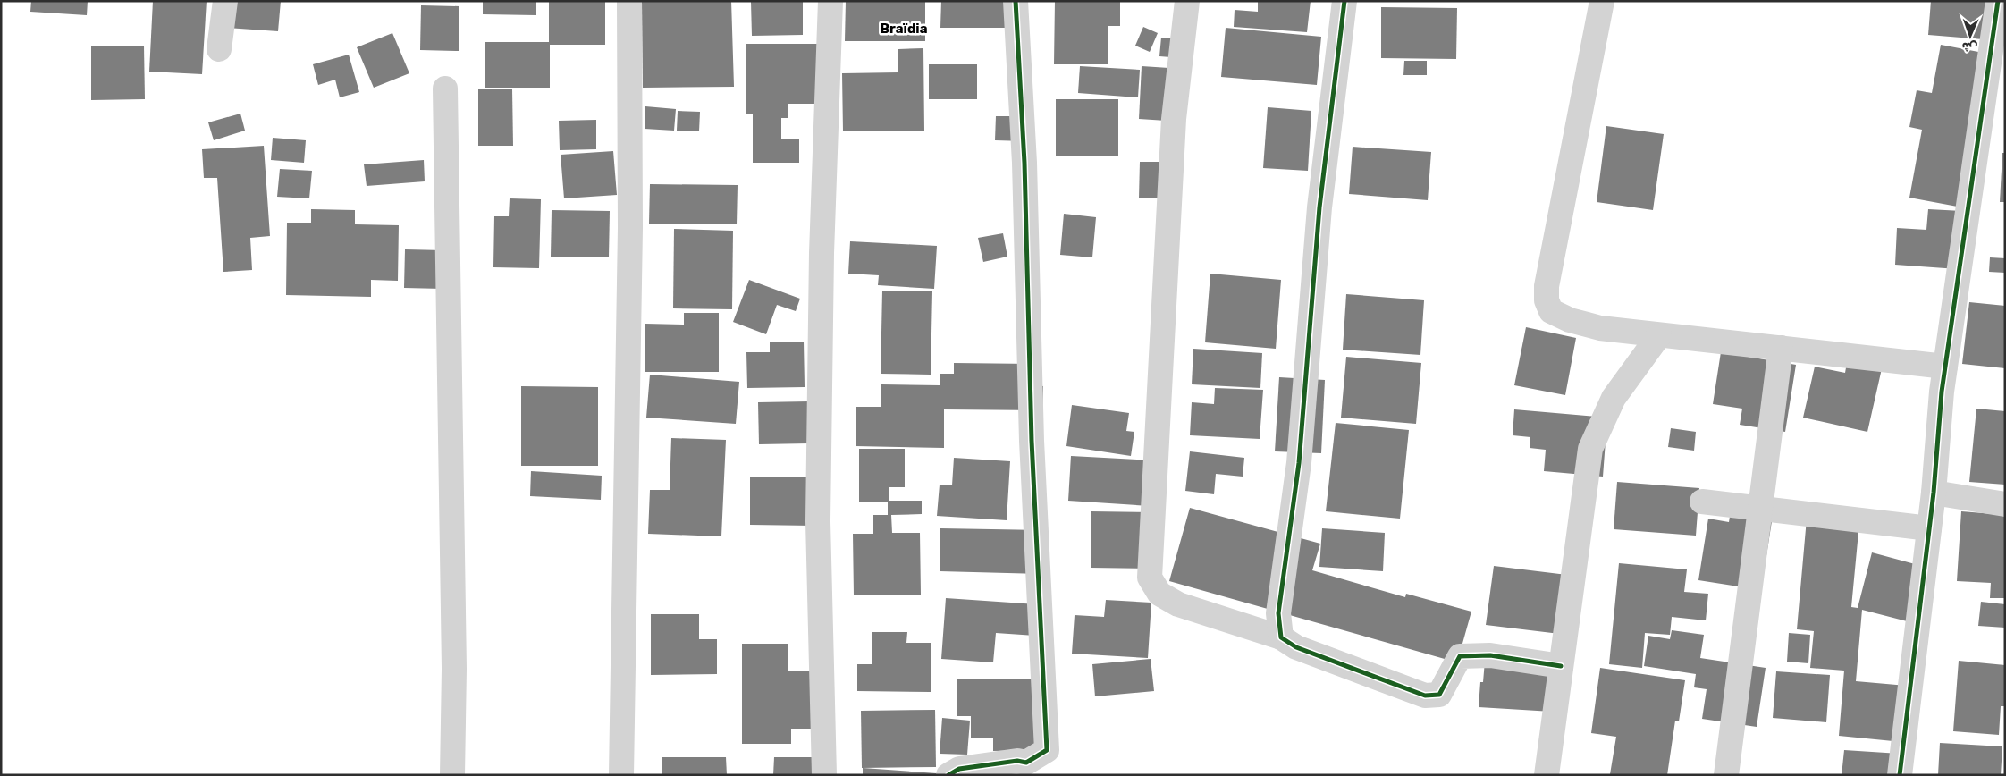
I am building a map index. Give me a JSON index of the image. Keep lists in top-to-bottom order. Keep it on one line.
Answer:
{"districts":["Braïdia"],"north":"bottom"}
